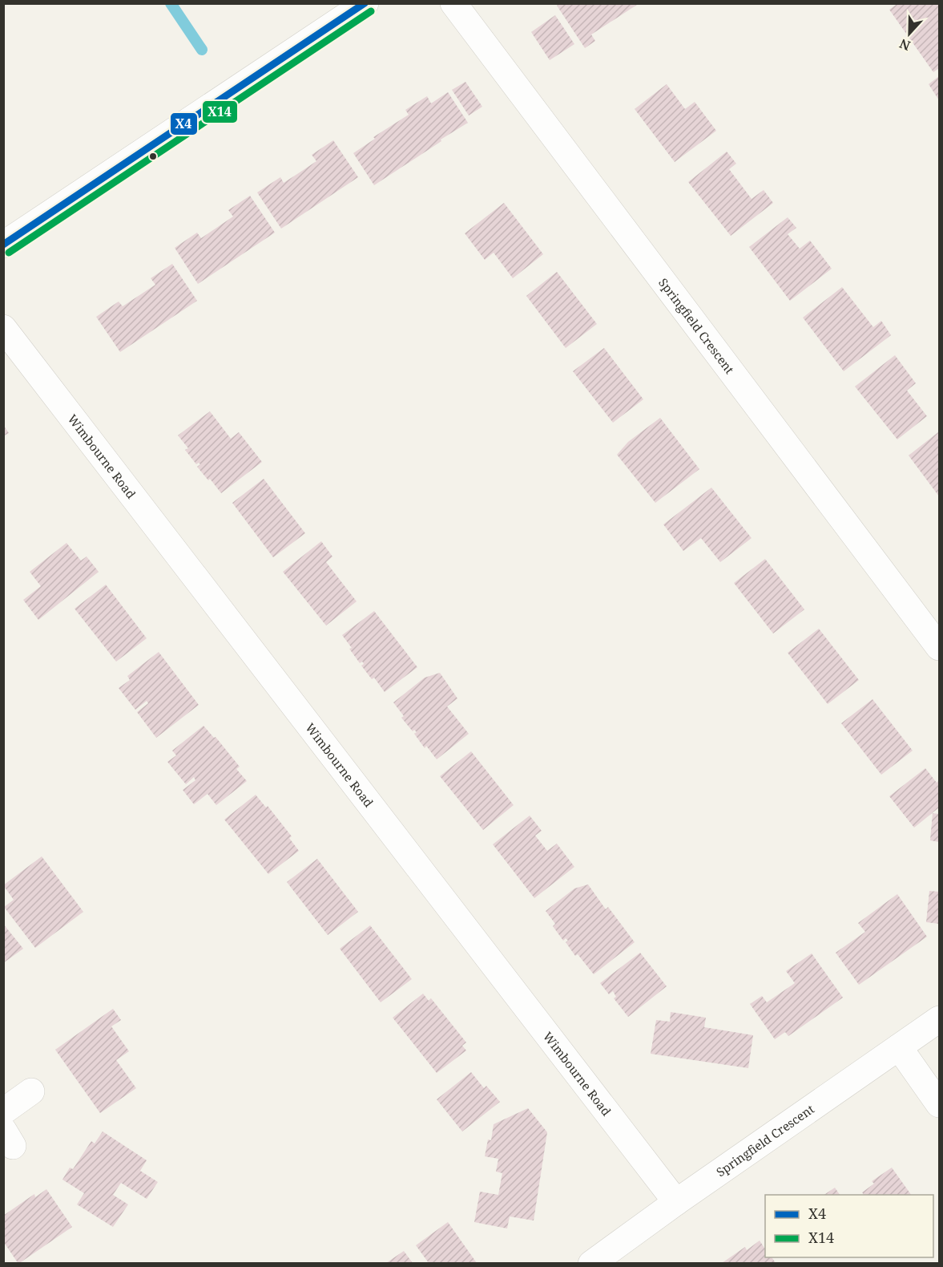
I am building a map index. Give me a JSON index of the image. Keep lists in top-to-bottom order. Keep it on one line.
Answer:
{"streets":{"street":["Springfield Crescent","Wimbourne Road"]},"crossings":[["Springfield Crescent","Wimbourne Road"]],"lines":["transit line X4","transit line X14"],"legend":["X4","X14"],"north":"bottom"}
